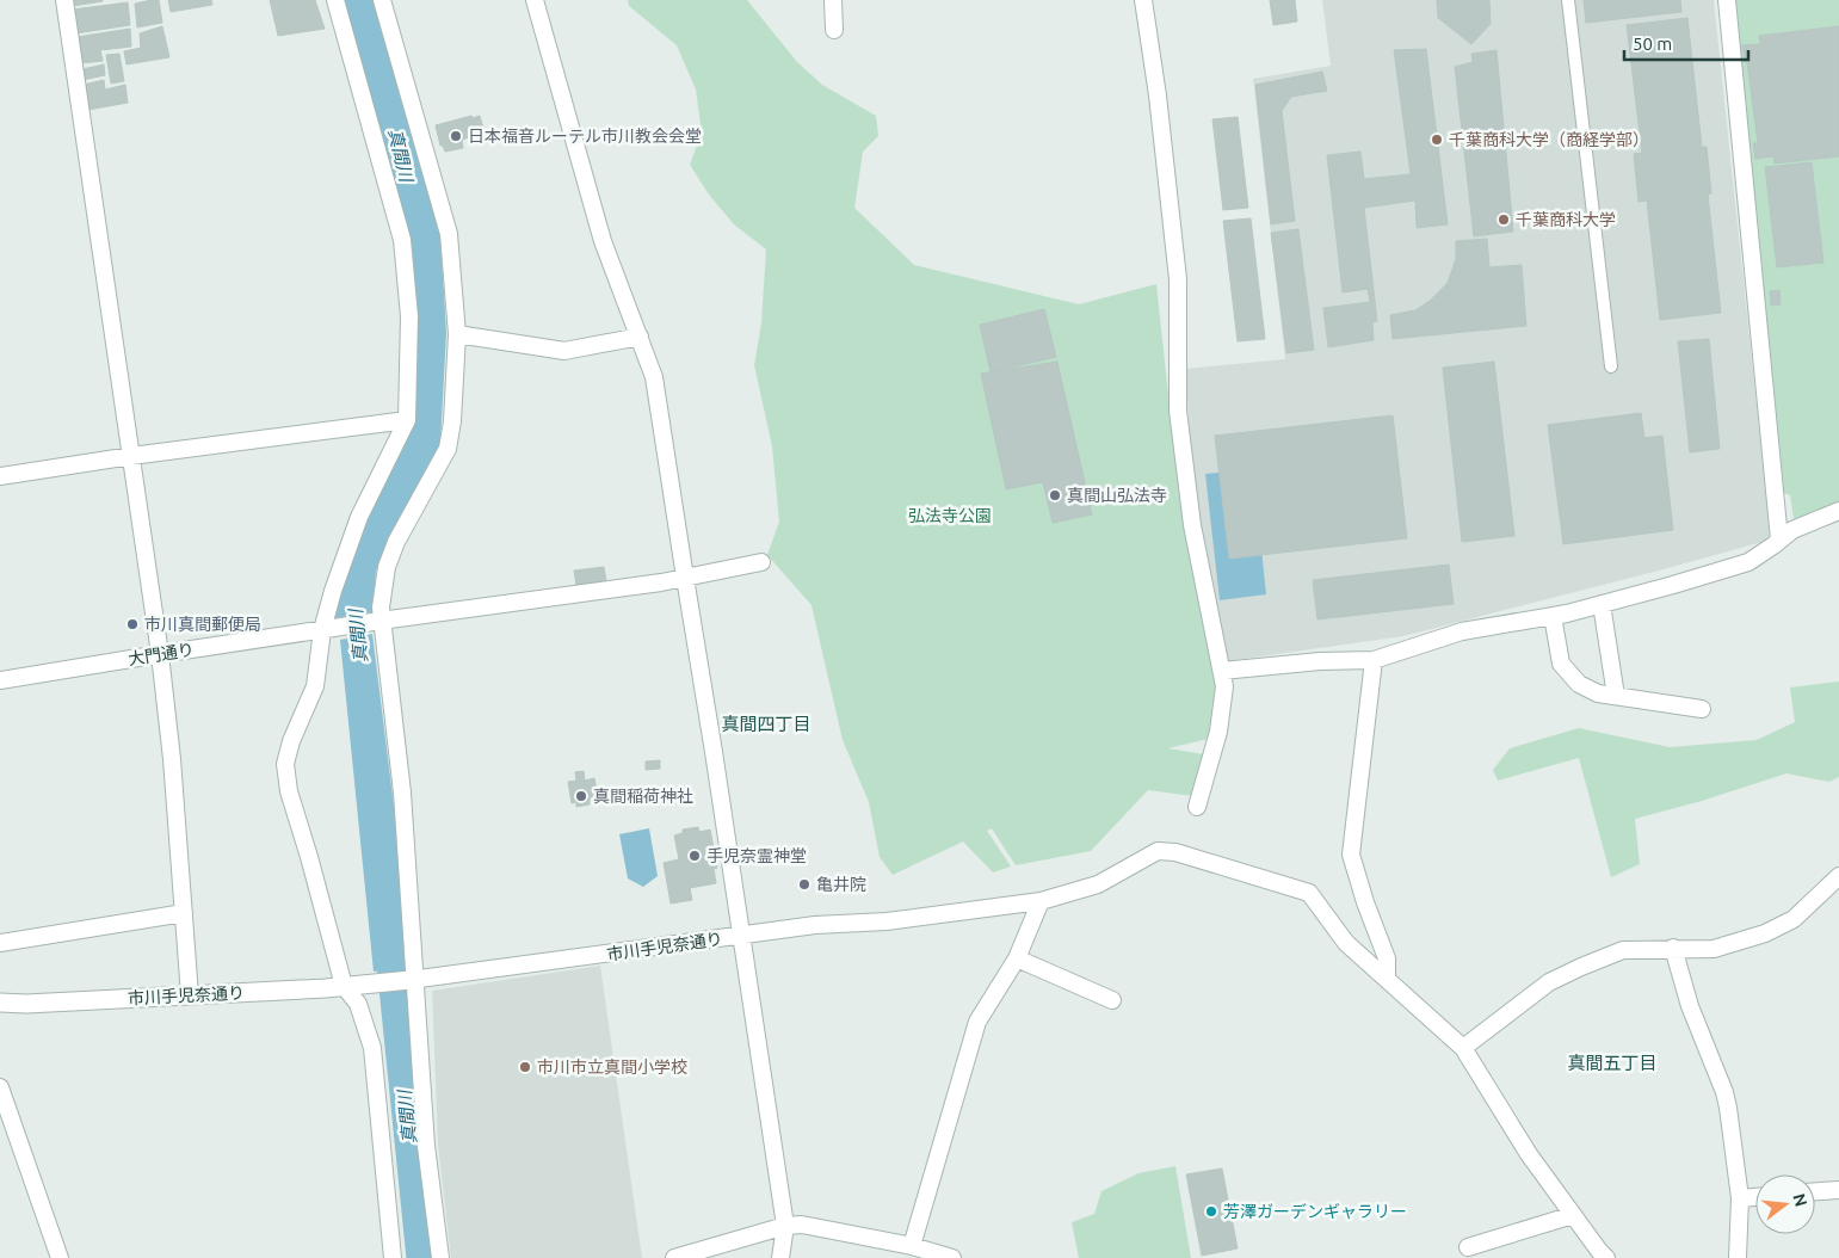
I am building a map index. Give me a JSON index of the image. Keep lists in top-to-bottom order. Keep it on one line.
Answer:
{"streets":{"street":["大門通り","市川手児奈通り"]},"districts":["真間四丁目","真間五丁目"],"water":["真間川"],"parks":["弘法寺公園"],"places":["日本福音ルーテル市川教会会堂","千葉商科大学（商経学部）","千葉商科大学","真間山弘法寺","市川真間郵便局","真間稲荷神社","手児奈霊神堂","亀井院","市川市立真間小学校","芳澤ガーデンギャラリー"],"scale_bar":"50 m","north":"right"}
